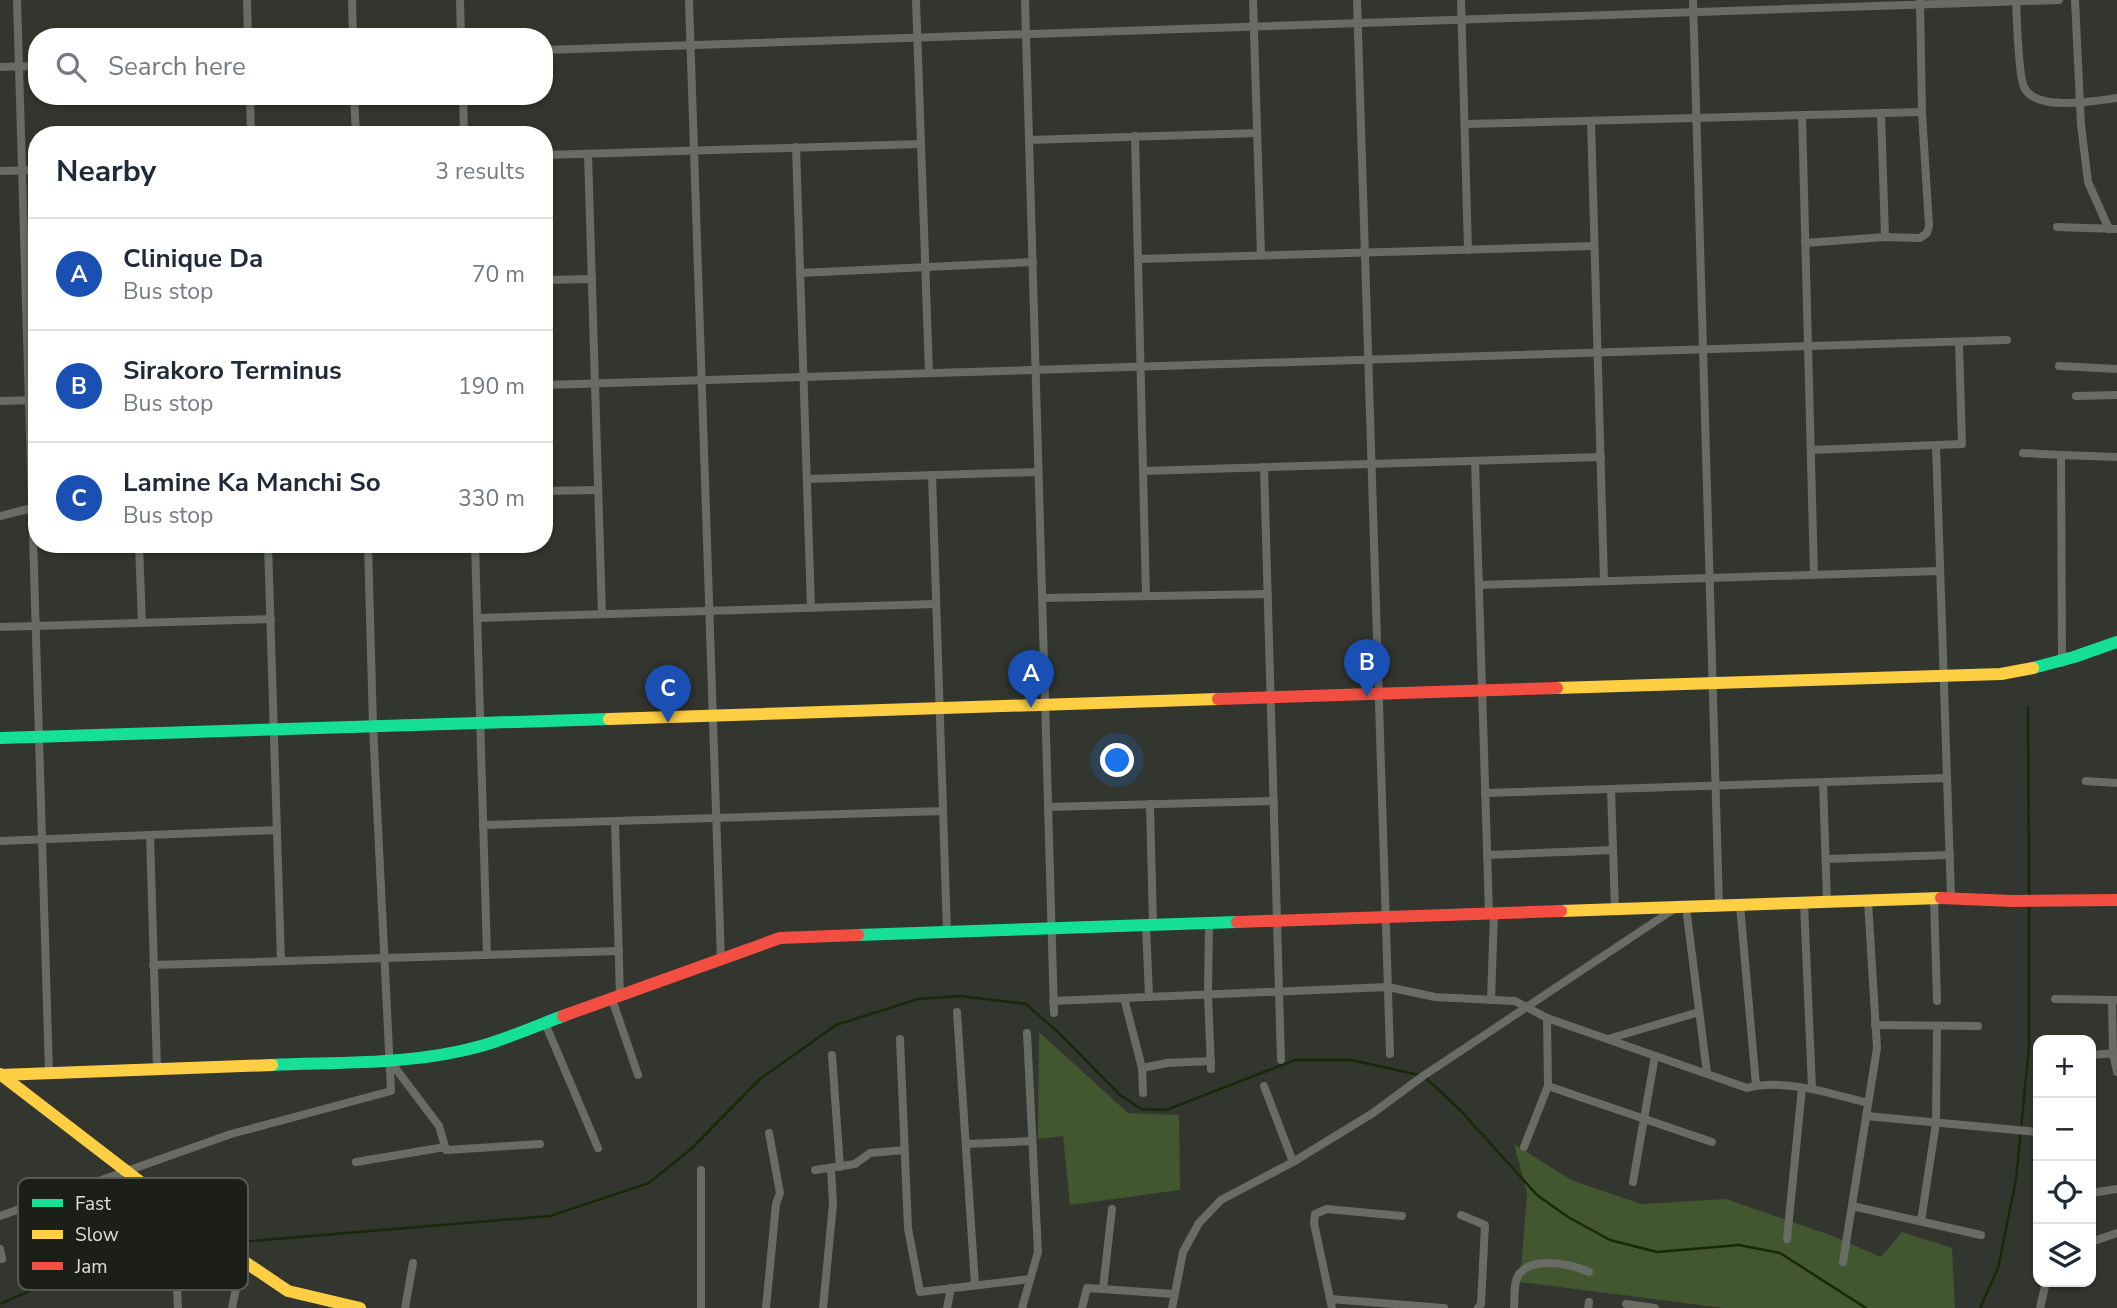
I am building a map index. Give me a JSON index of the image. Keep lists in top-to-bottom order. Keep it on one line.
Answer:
{"legend":["Fast","Slow","Jam"],"page":{"search":"Search here","heading":["Nearby","3 results"],"list":[{"mark":"A","name":"Clinique Da","note":"Bus stop","value":"70 m"},{"mark":"B","name":"Sirakoro Terminus","note":"Bus stop","value":"190 m"},{"mark":"C","name":"Lamine Ka Manchi So","note":"Bus stop","value":"330 m"}],"pins":["B","A","C"],"map_buttons":["+","−"]}}
